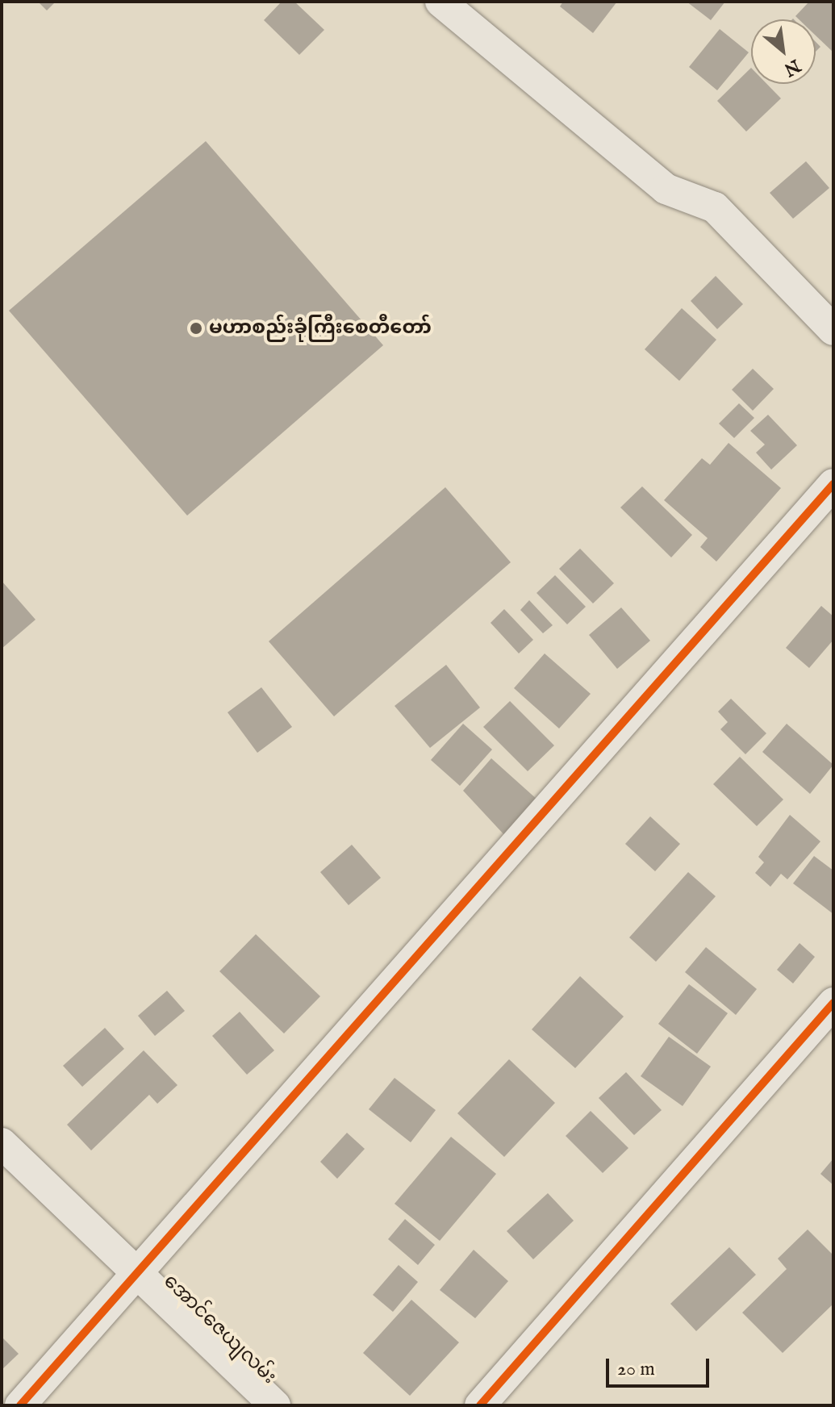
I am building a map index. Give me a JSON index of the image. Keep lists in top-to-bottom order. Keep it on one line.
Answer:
{"streets":{"street":["အောင်ဇေယျလမ်း"]},"places":["မဟာစည်းခုံကြီးစေတီတော်"],"scale_bar":"20 m","north":"bottom right"}
